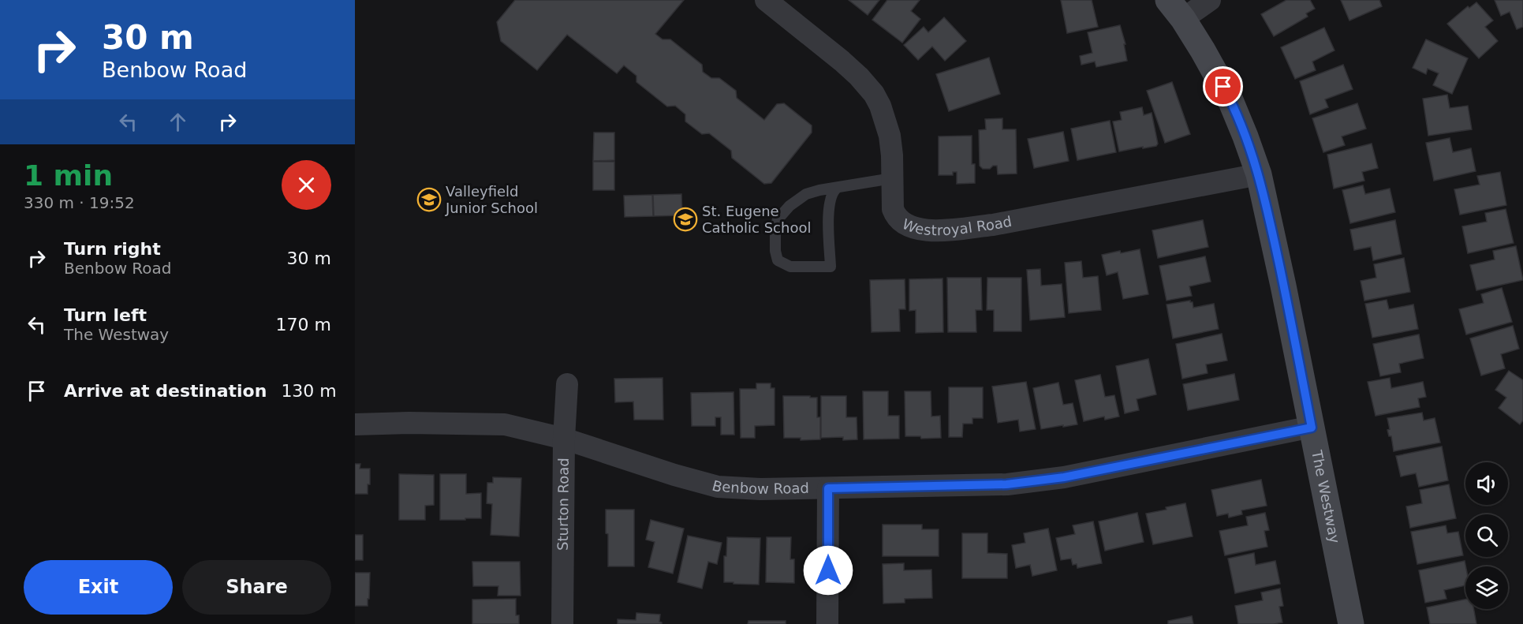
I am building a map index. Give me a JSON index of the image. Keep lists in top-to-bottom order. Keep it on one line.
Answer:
{"streets":{"main road":["The Westway"],"street":["Westroyal Road","Benbow Road","Sturton Road"]},"crossings":[["Westroyal Road","The Westway"],["Benbow Road","The Westway"],["Benbow Road","Sturton Road"]],"places":{"school or university":["Valleyfield Junior School","St. Eugene Catholic School"]},"page":{"turn":["30 m","Benbow Road"],"heading":["1 min","330 m · 19:52"],"list":[{"name":"Turn right","note":"Benbow Road","value":"30 m"},{"name":"Turn left","note":"The Westway","value":"170 m"},{"name":"Arrive at destination","value":"130 m"}],"buttons":["Exit","Share"]}}
